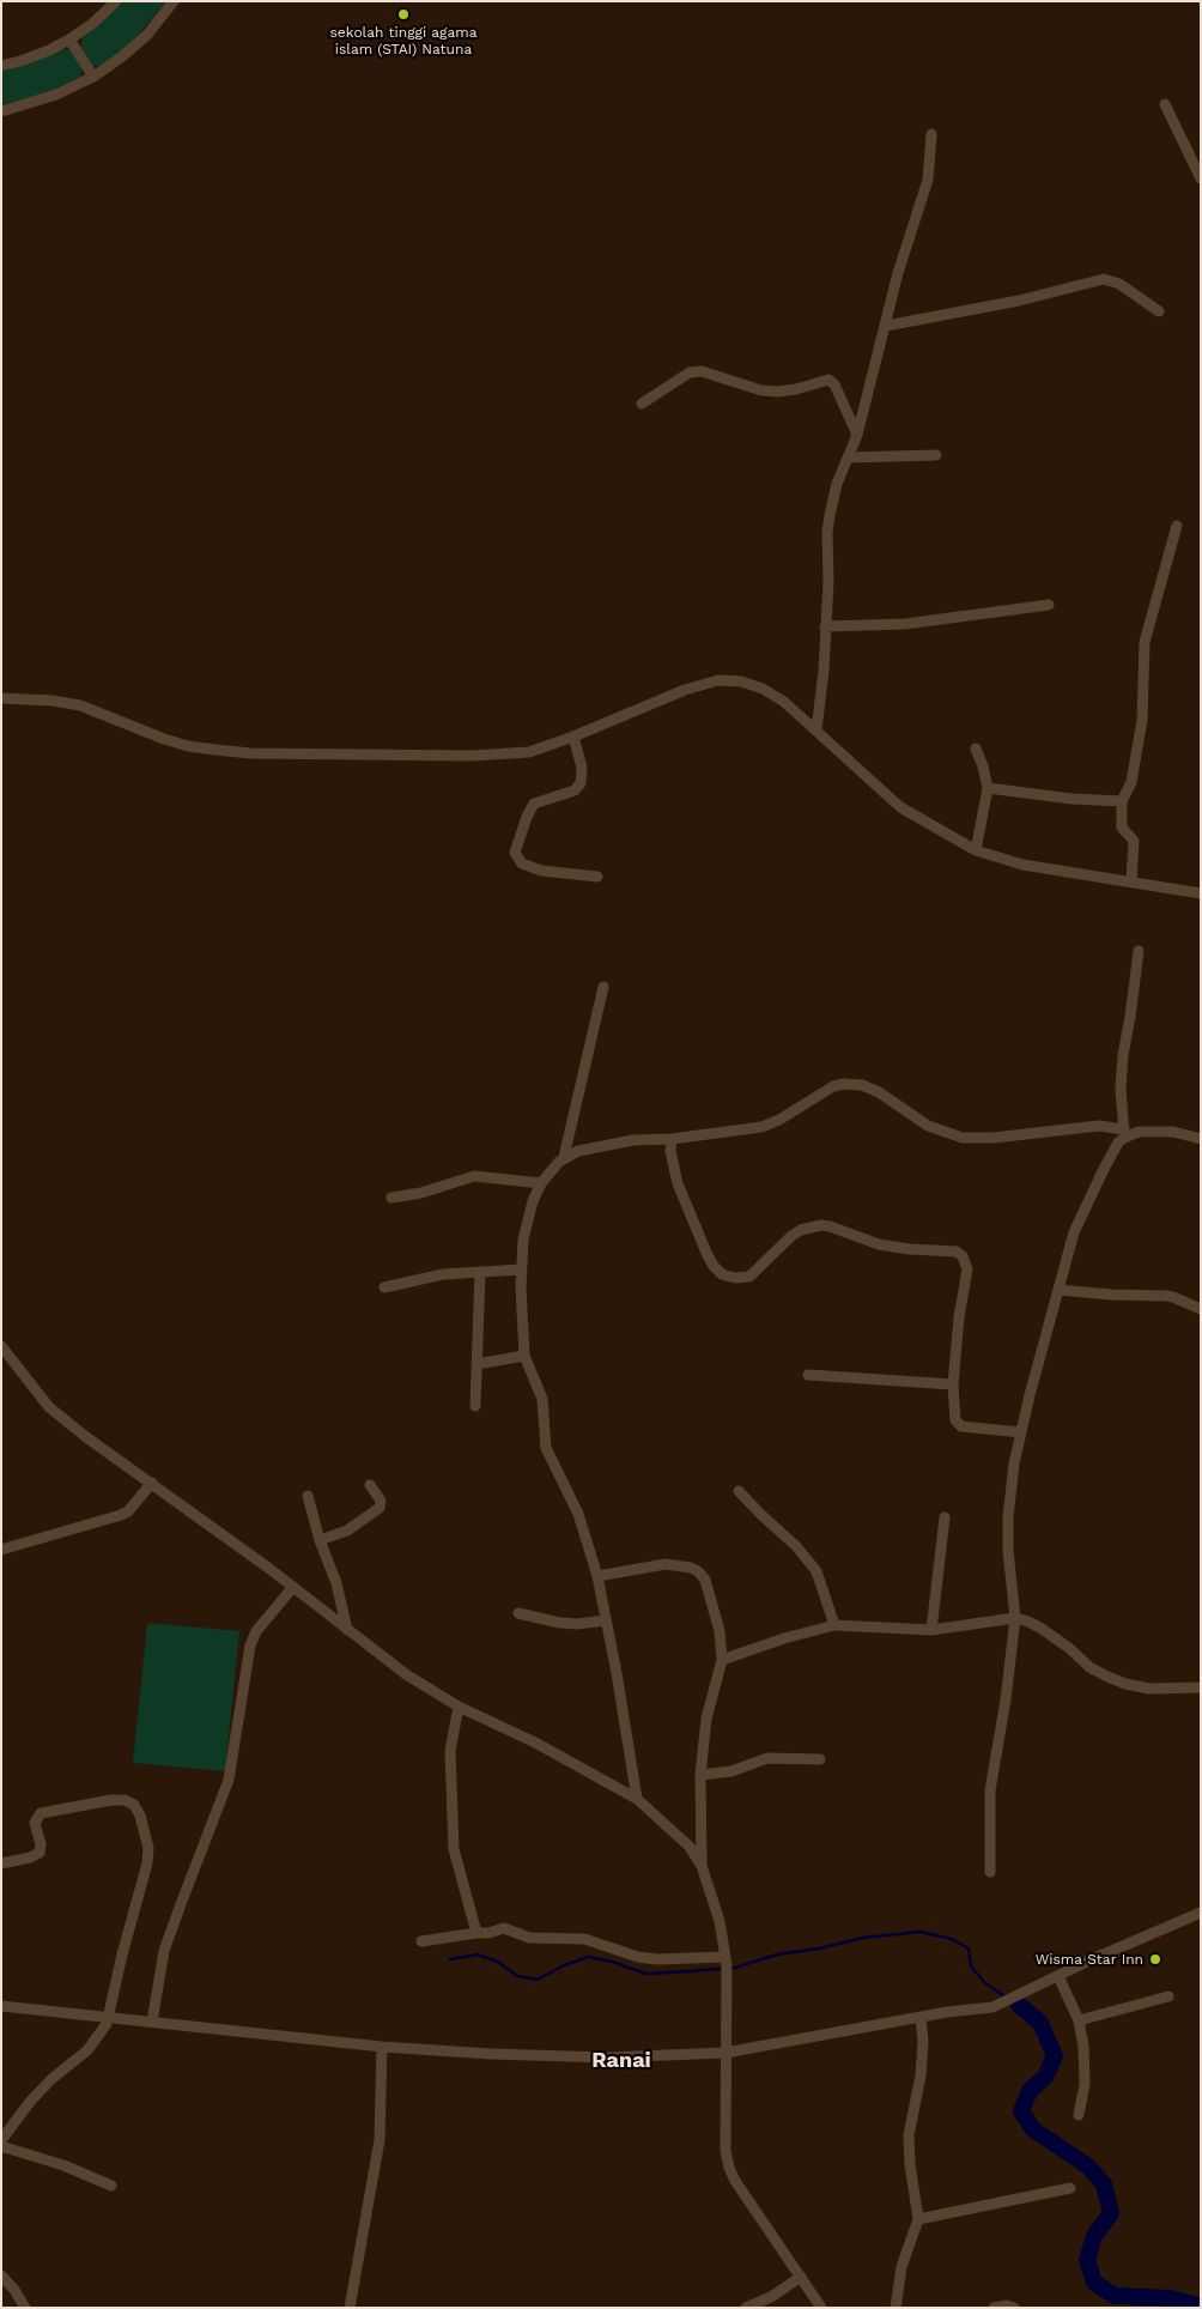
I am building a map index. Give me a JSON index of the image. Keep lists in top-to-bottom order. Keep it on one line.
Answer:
{"districts":["Ranai"],"places":["sekolah tinggi agama islam (STAI) Natuna","Wisma Star Inn"]}
